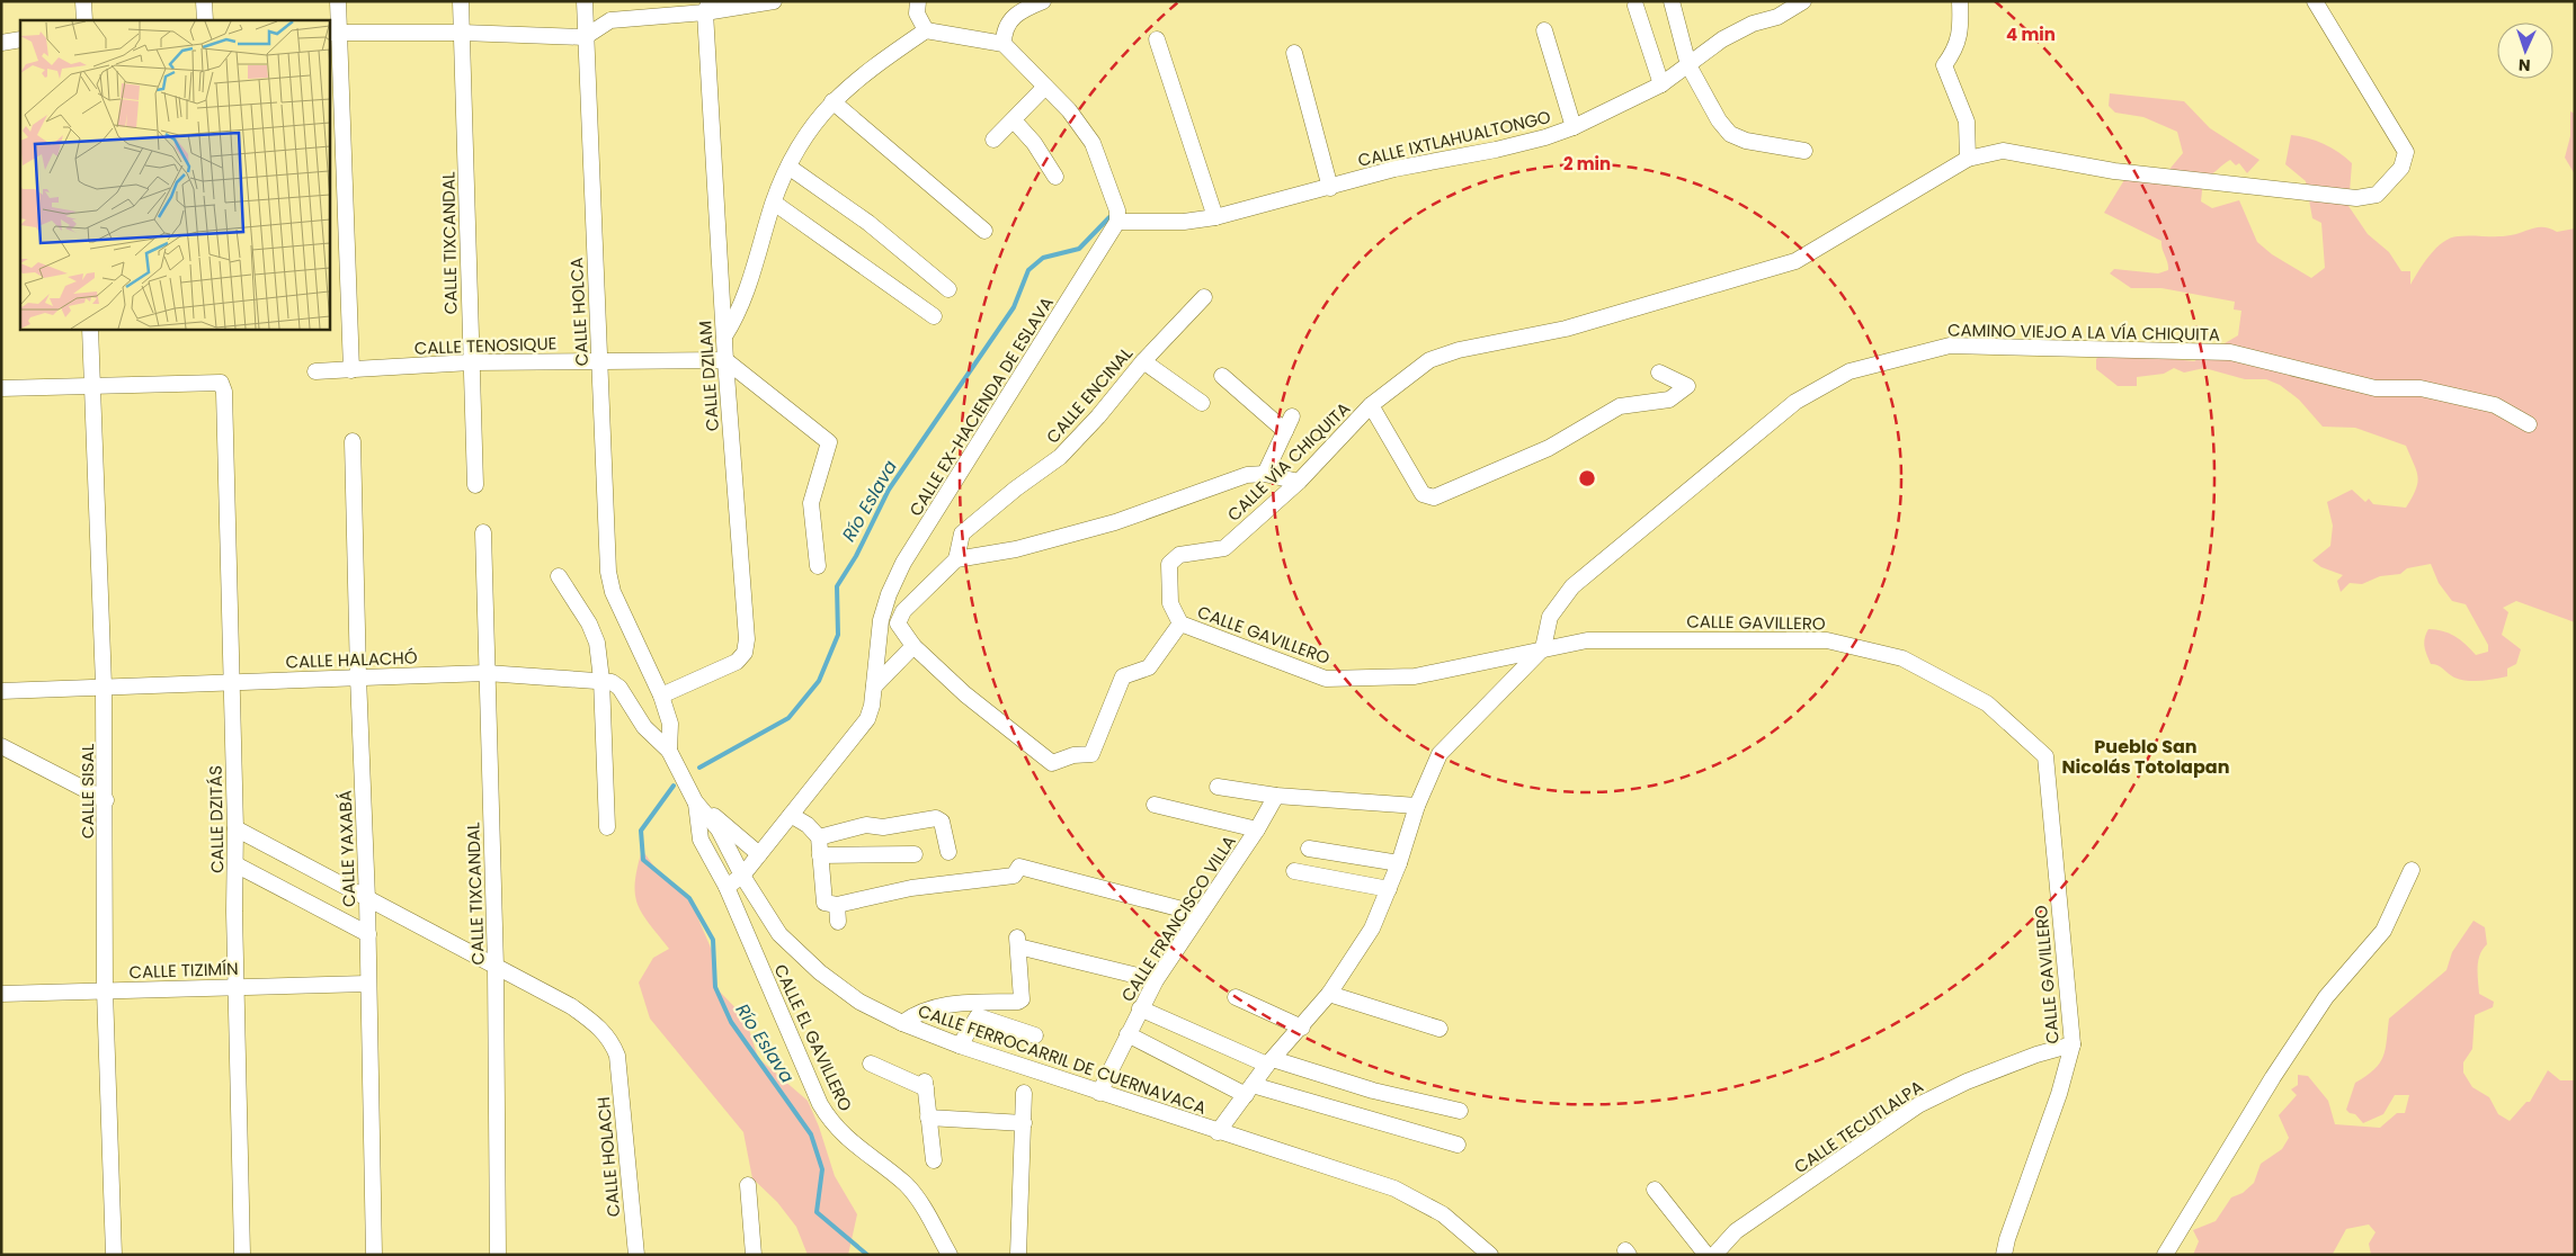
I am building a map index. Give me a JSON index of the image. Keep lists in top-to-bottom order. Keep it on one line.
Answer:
{"streets":{"street":["CALLE IXTLAHUALTONGO","CALLE TIXCANDAL","CALLE HOLCA","CAMINO VIEJO A LA VÍA CHIQUITA","CALLE TENOSIQUE","CALLE DZILAM","CALLE ENCINAL","CALLE EX-HACIENDA DE ESLAVA","CALLE VÍA CHIQUITA","CALLE GAVILLERO","CALLE HALACHÓ","CALLE SISAL","CALLE DZITÁS","CALLE YAXABÁ","CALLE FRANCISCO VILLA","CALLE TIZIMÍN","CALLE EL GAVILLERO","CALLE FERROCARRIL DE CUERNAVACA","CALLE TECUTLALPA","CALLE HOLACH"]},"crossings":[["CALLE IXTLAHUALTONGO","CALLE EX-HACIENDA DE ESLAVA"],["CALLE TIXCANDAL","CALLE TENOSIQUE"],["CALLE TIXCANDAL","CALLE HALACHÓ"],["CALLE TIXCANDAL","CALLE HOLACH"],["CALLE HOLCA","CALLE TENOSIQUE"],["CALLE HOLCA","CALLE DZILAM"],["CAMINO VIEJO A LA VÍA CHIQUITA","CALLE GAVILLERO"],["CALLE TENOSIQUE","CALLE DZILAM"],["CALLE EX-HACIENDA DE ESLAVA","CALLE EL GAVILLERO"],["CALLE EX-HACIENDA DE ESLAVA","CALLE FERROCARRIL DE CUERNAVACA"],["CALLE VÍA CHIQUITA","CALLE GAVILLERO"],["CALLE GAVILLERO","CALLE TECUTLALPA"],["CALLE HALACHÓ","CALLE SISAL"],["CALLE HALACHÓ","CALLE DZITÁS"],["CALLE HALACHÓ","CALLE YAXABÁ"],["CALLE SISAL","CALLE DZITÁS"],["CALLE SISAL","CALLE TIZIMÍN"],["CALLE DZITÁS","CALLE TIZIMÍN"],["CALLE YAXABÁ","CALLE TIZIMÍN"],["CALLE FRANCISCO VILLA","CALLE FERROCARRIL DE CUERNAVACA"],["CALLE EL GAVILLERO","CALLE FERROCARRIL DE CUERNAVACA"]],"districts":["Pueblo San Nicolás Totolapan"],"water":["Río Eslava"],"north":"bottom","rings":["4 min","2 min"]}
